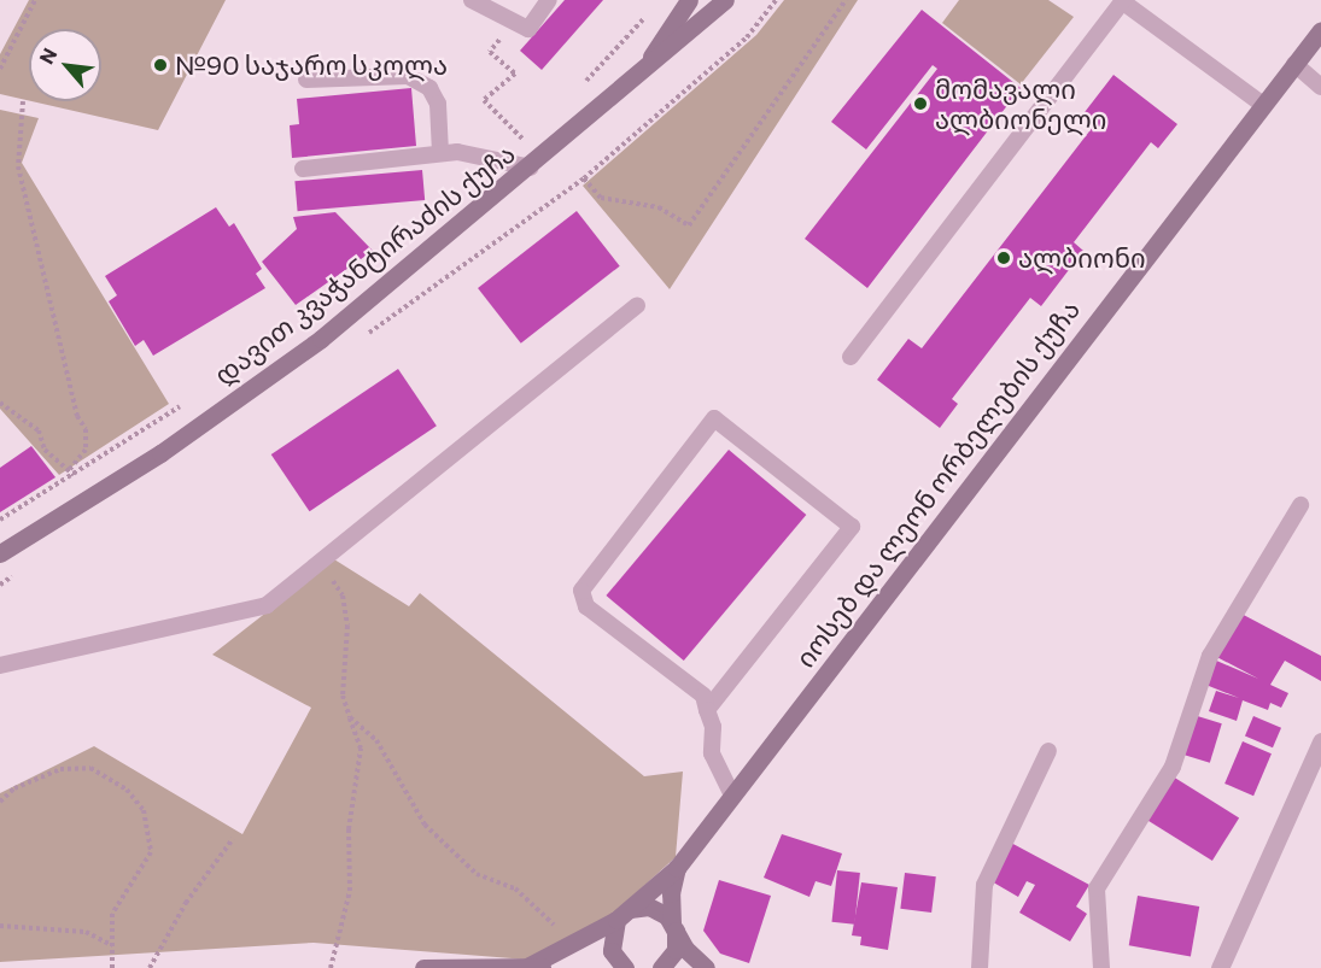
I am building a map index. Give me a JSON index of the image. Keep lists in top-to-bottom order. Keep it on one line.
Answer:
{"streets":{"street":["დავით კვაჭანტირაძის ქუჩა","იოსებ და ლეონ ორბელების ქუჩა"]},"places":["№90 საჯარო სკოლა","მომავალი ალბიონელი","ალბიონი"],"north":"top left"}
